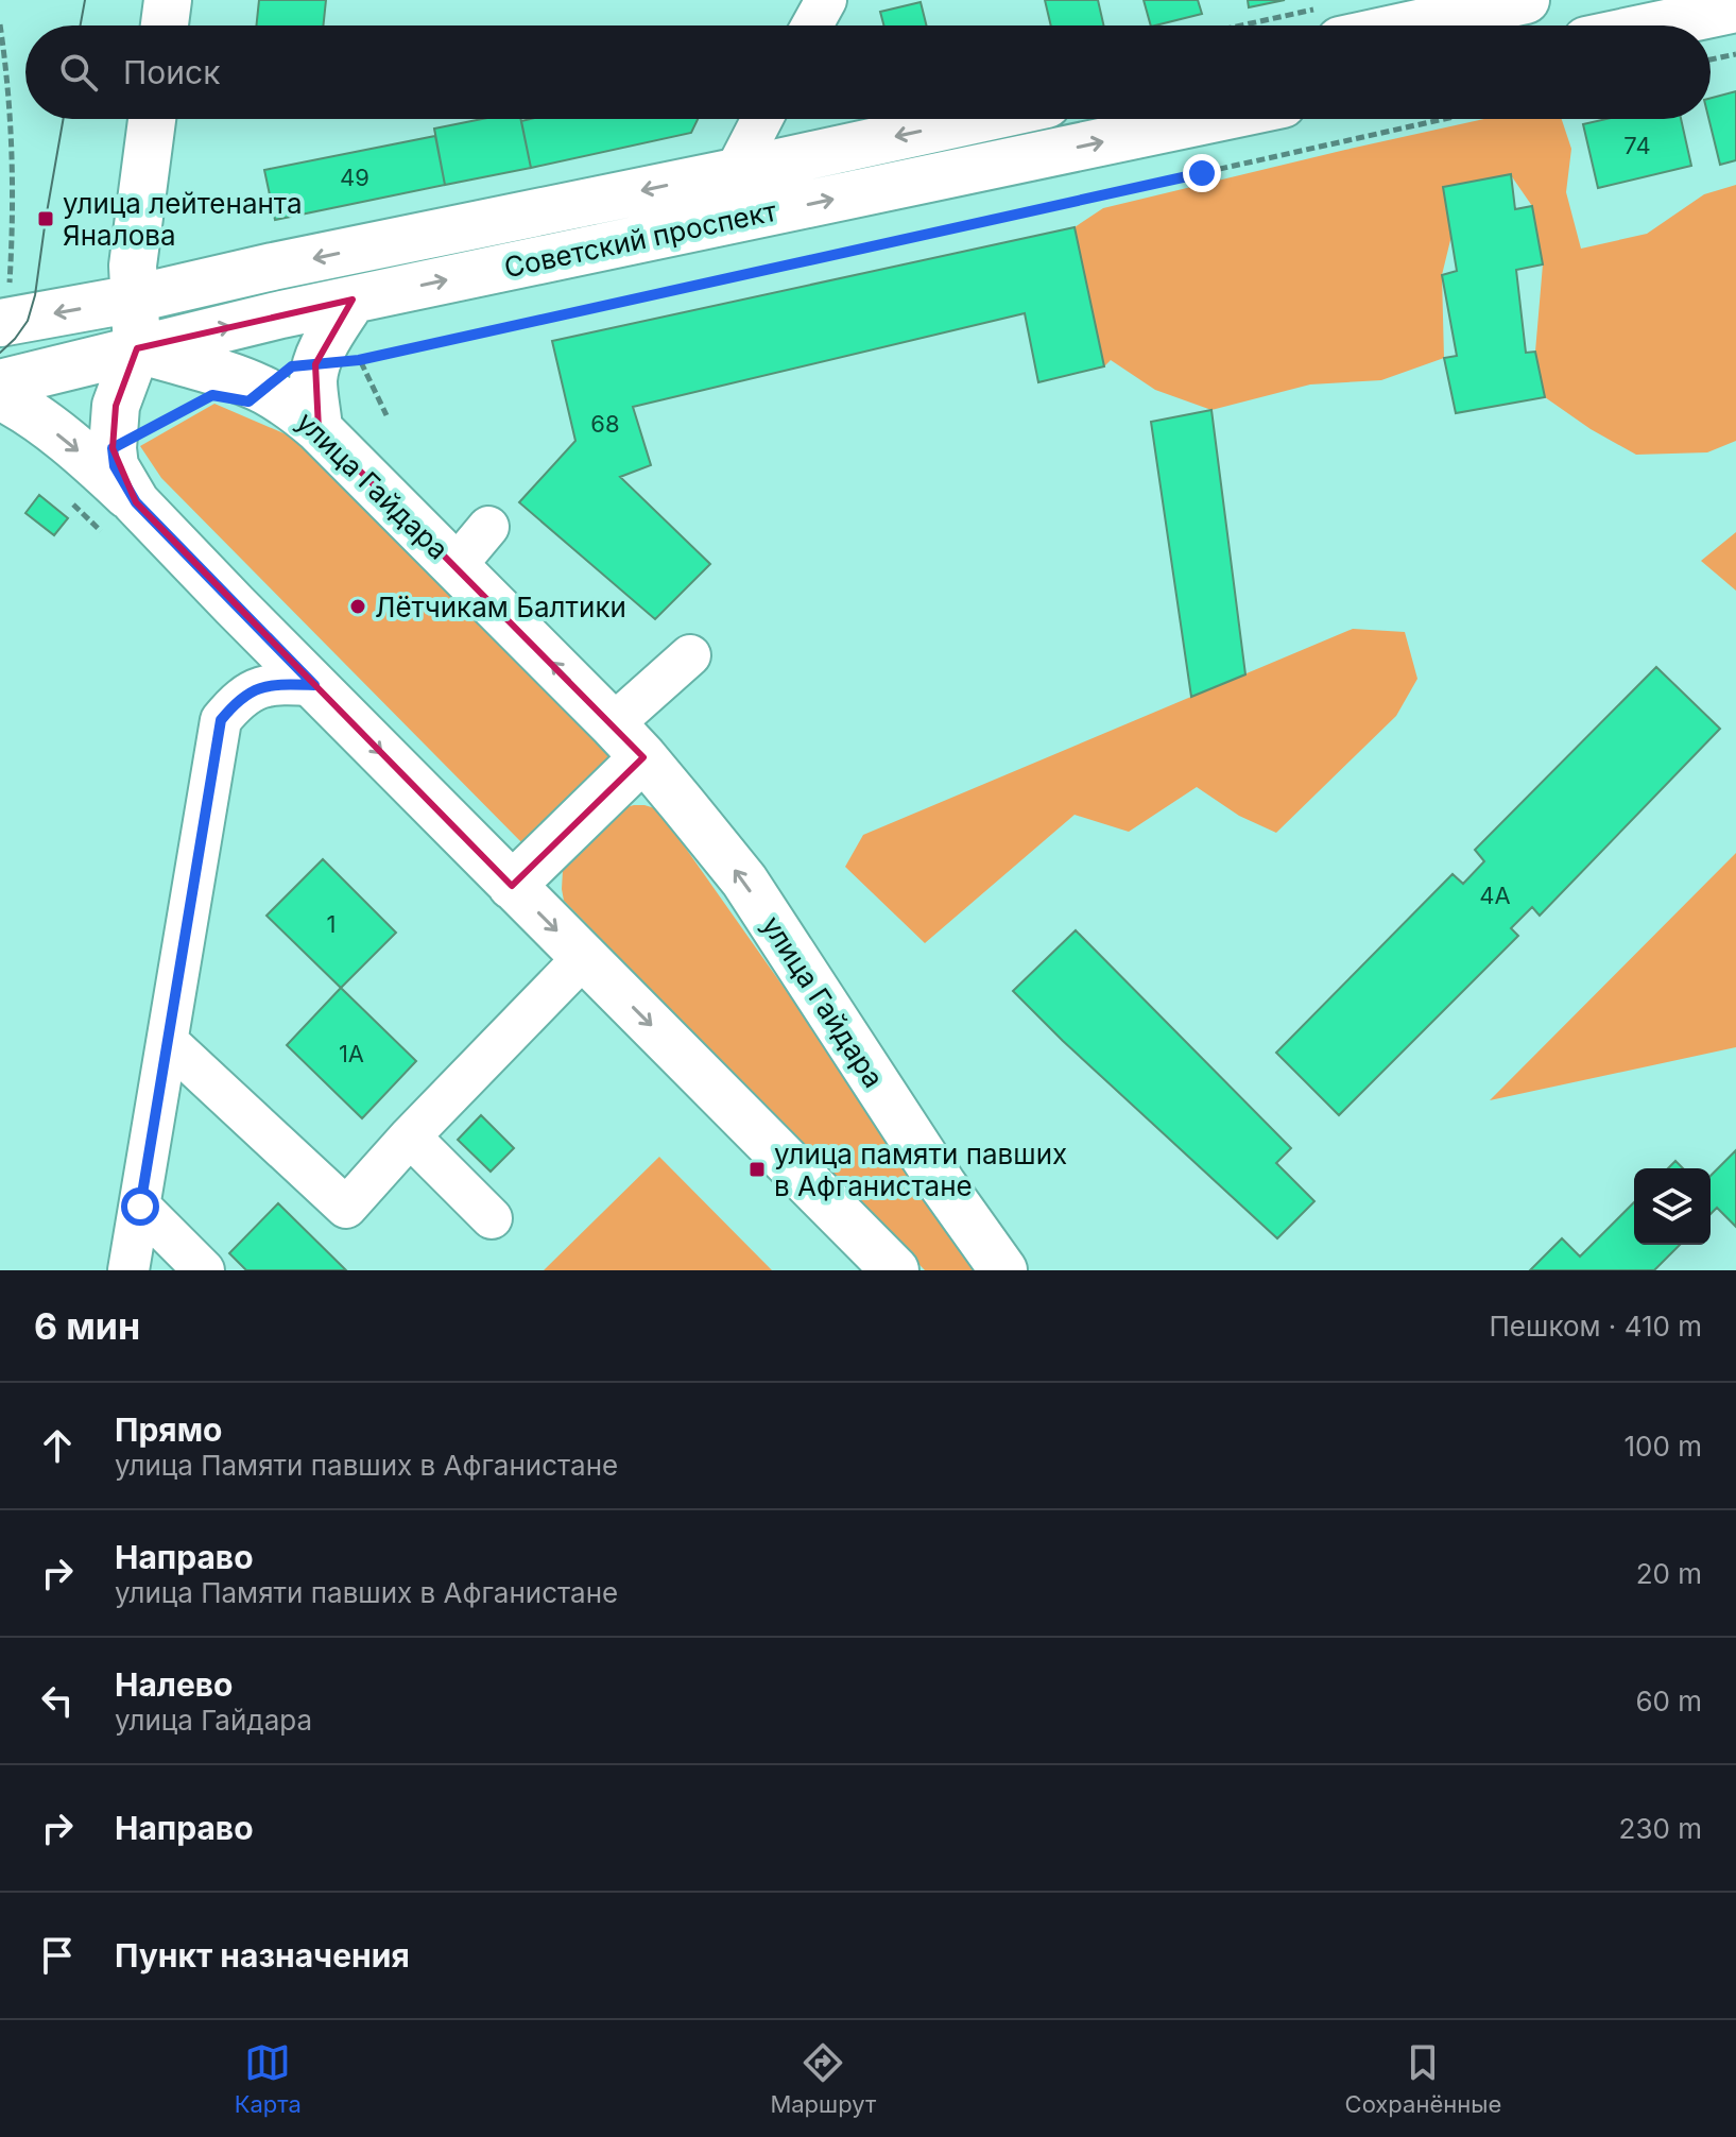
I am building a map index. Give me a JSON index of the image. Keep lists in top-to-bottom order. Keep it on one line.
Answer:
{"streets":{"main road":["Советский проспект","улица Гайдара"]},"crossings":[["Советский проспект","улица Гайдара"]],"places":{"transit":["улица лейтенанта Яналова","улица памяти павших в Афганистане"],"other":["Лётчикам Балтики"]},"house_numbers":["74","49","68","4А","1","1А"],"page":{"search":"Поиск","heading":["6 мин","Пешком · 410 m"],"list":[["Прямо","улица Памяти павших в Афганистане","100 m"],["Направо","улица Памяти павших в Афганистане","20 m"],["Налево","улица Гайдара","60 m"],["Направо","230 m"],"Пункт назначения"],"nav":["Карта","Маршрут","Сохранённые"]}}
